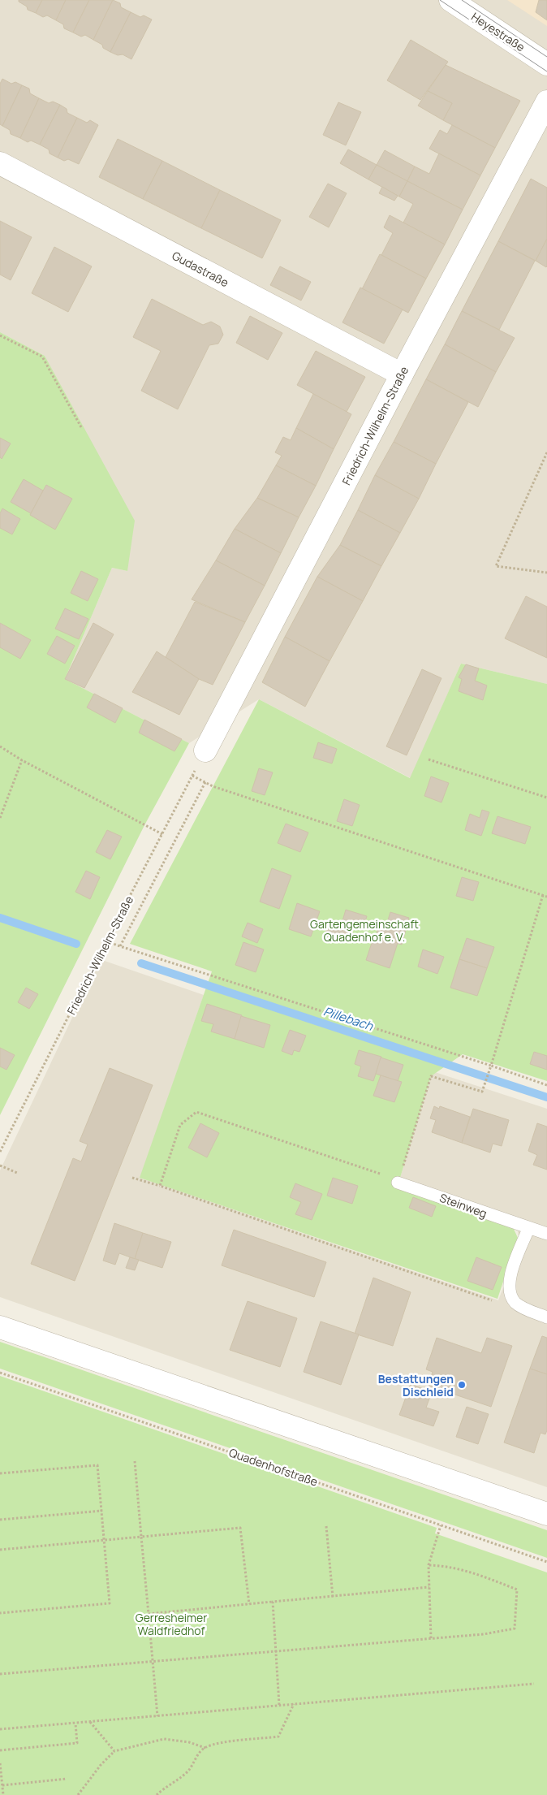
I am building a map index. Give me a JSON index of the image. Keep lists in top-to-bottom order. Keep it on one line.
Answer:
{"streets":{"street":["Heyestraße","Gudastraße","Friedrich-Wilhelm-Straße"],"lane":["Steinweg"],"path":["Quadenhofstraße"]},"crossings":[["Gudastraße","Friedrich-Wilhelm-Straße"]],"water":["Pillebach"],"parks":["Gartengemeinschaft Quadenhof e. V.","Gerresheimer Waldfriedhof"],"places":["Bestattungen Dischleid"]}
